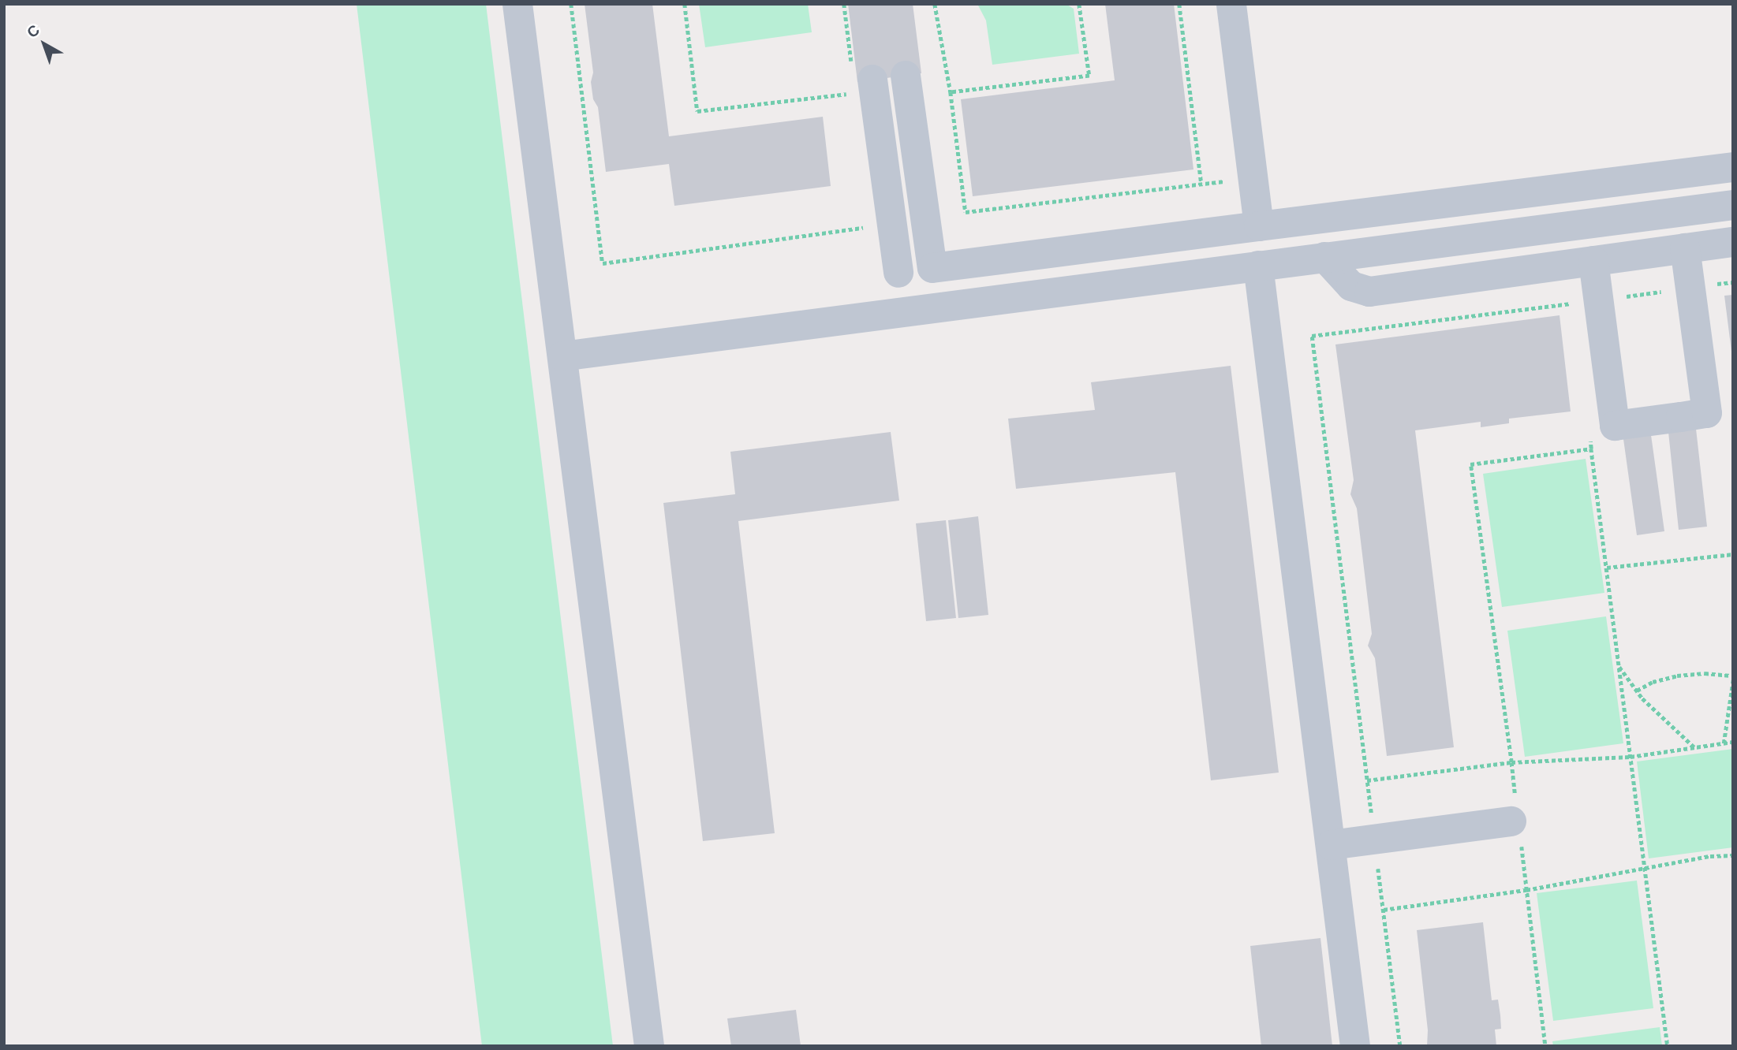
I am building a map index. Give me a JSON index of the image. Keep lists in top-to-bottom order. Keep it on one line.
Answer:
{"north":"top left"}
